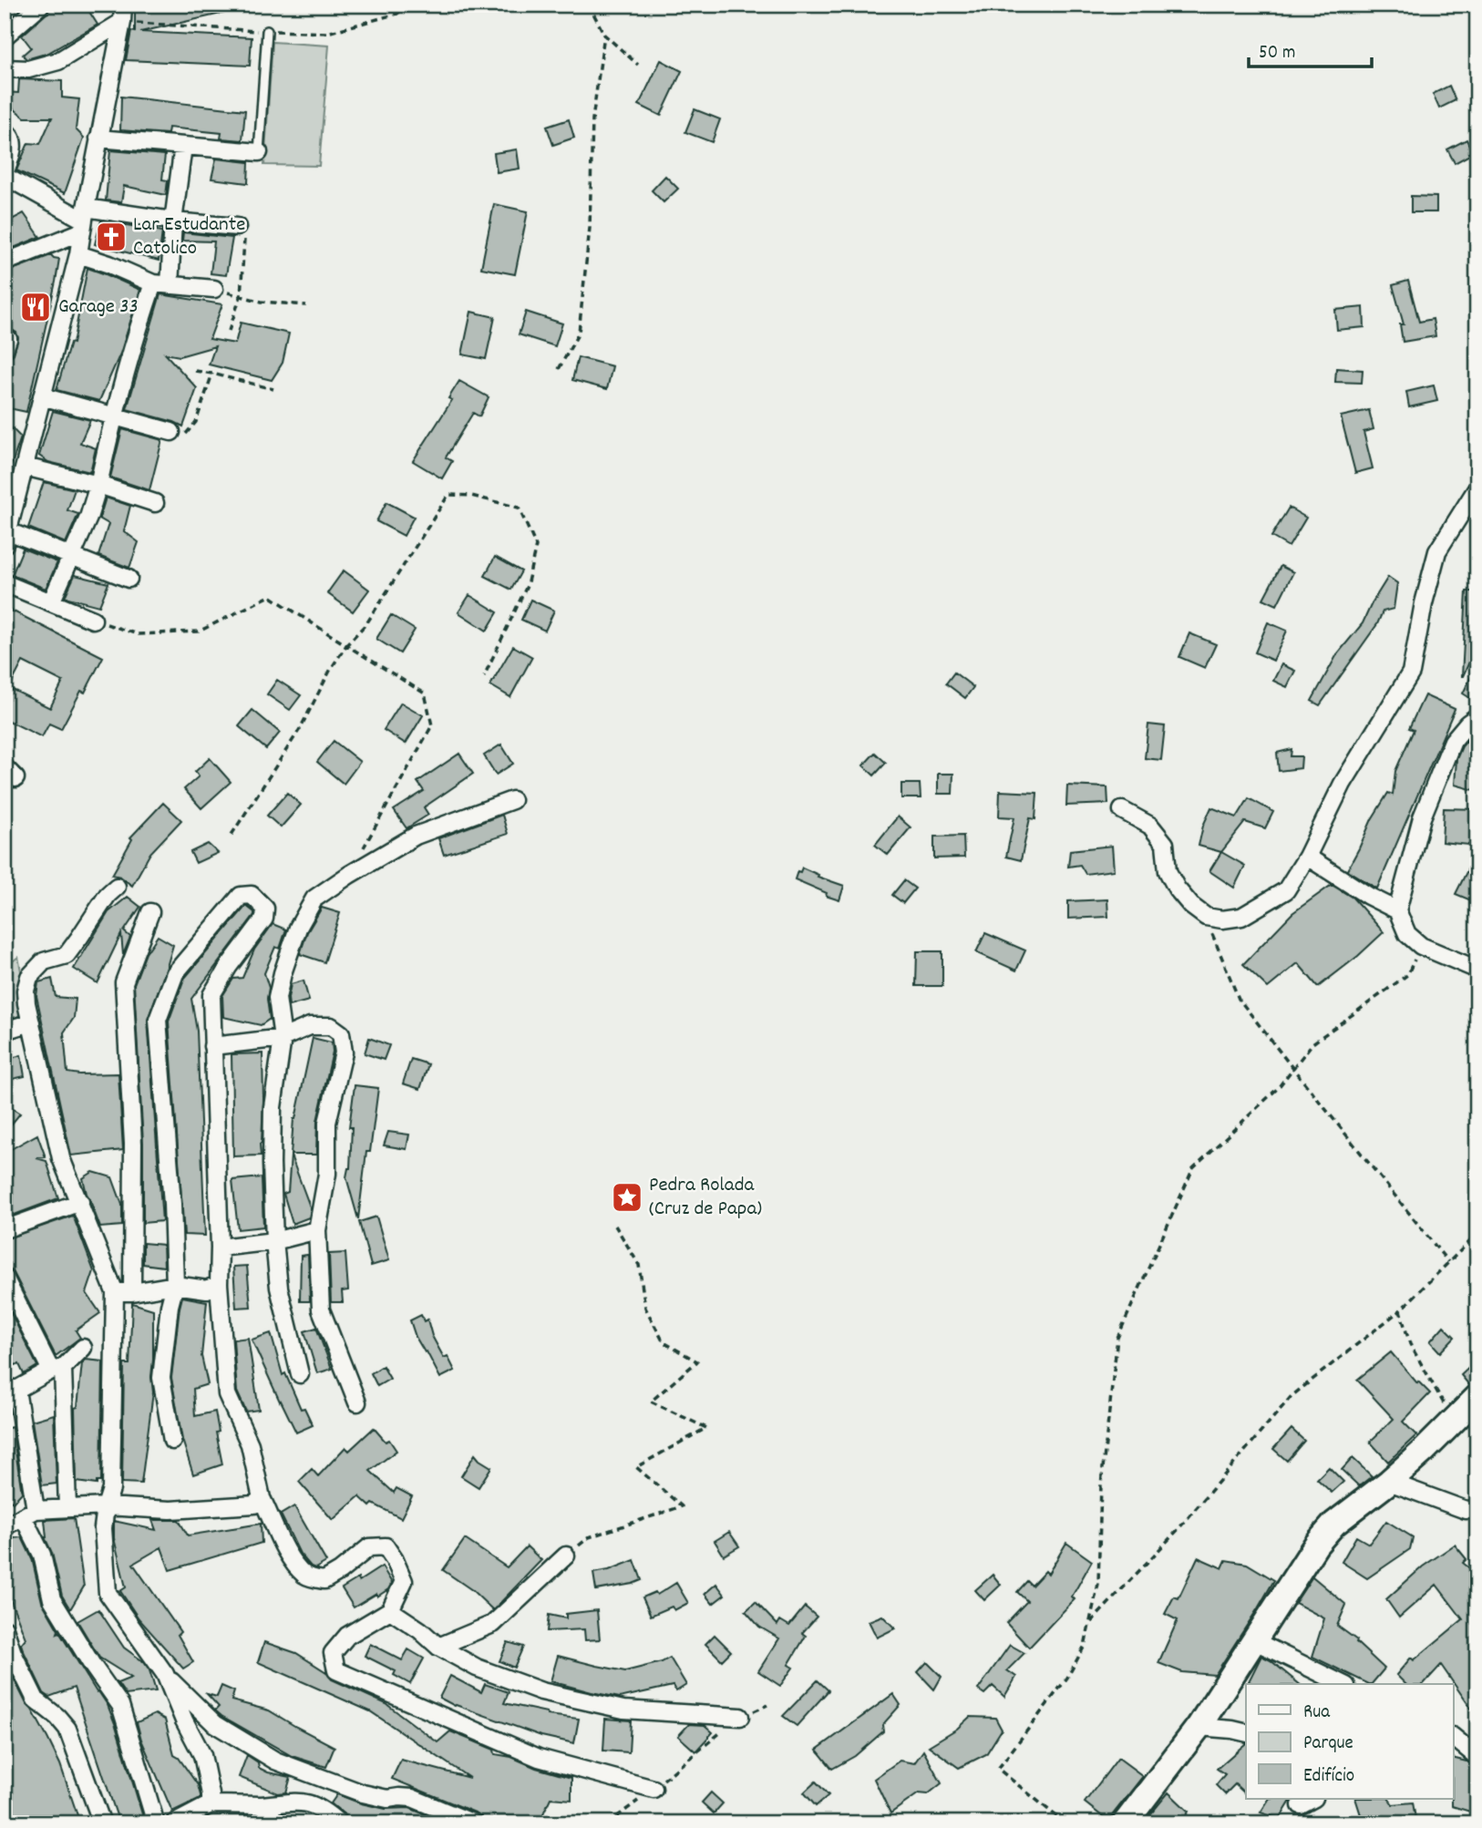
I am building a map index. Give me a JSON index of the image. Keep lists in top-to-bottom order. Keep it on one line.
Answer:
{"places":{"church":["Lar Estudante Catolico"],"restaurant":["Garage 33"],"place":["Pedra Rolada (Cruz de Papa)"]},"legend":["Rua","Parque","Edifício"],"scale_bar":"50 m"}
